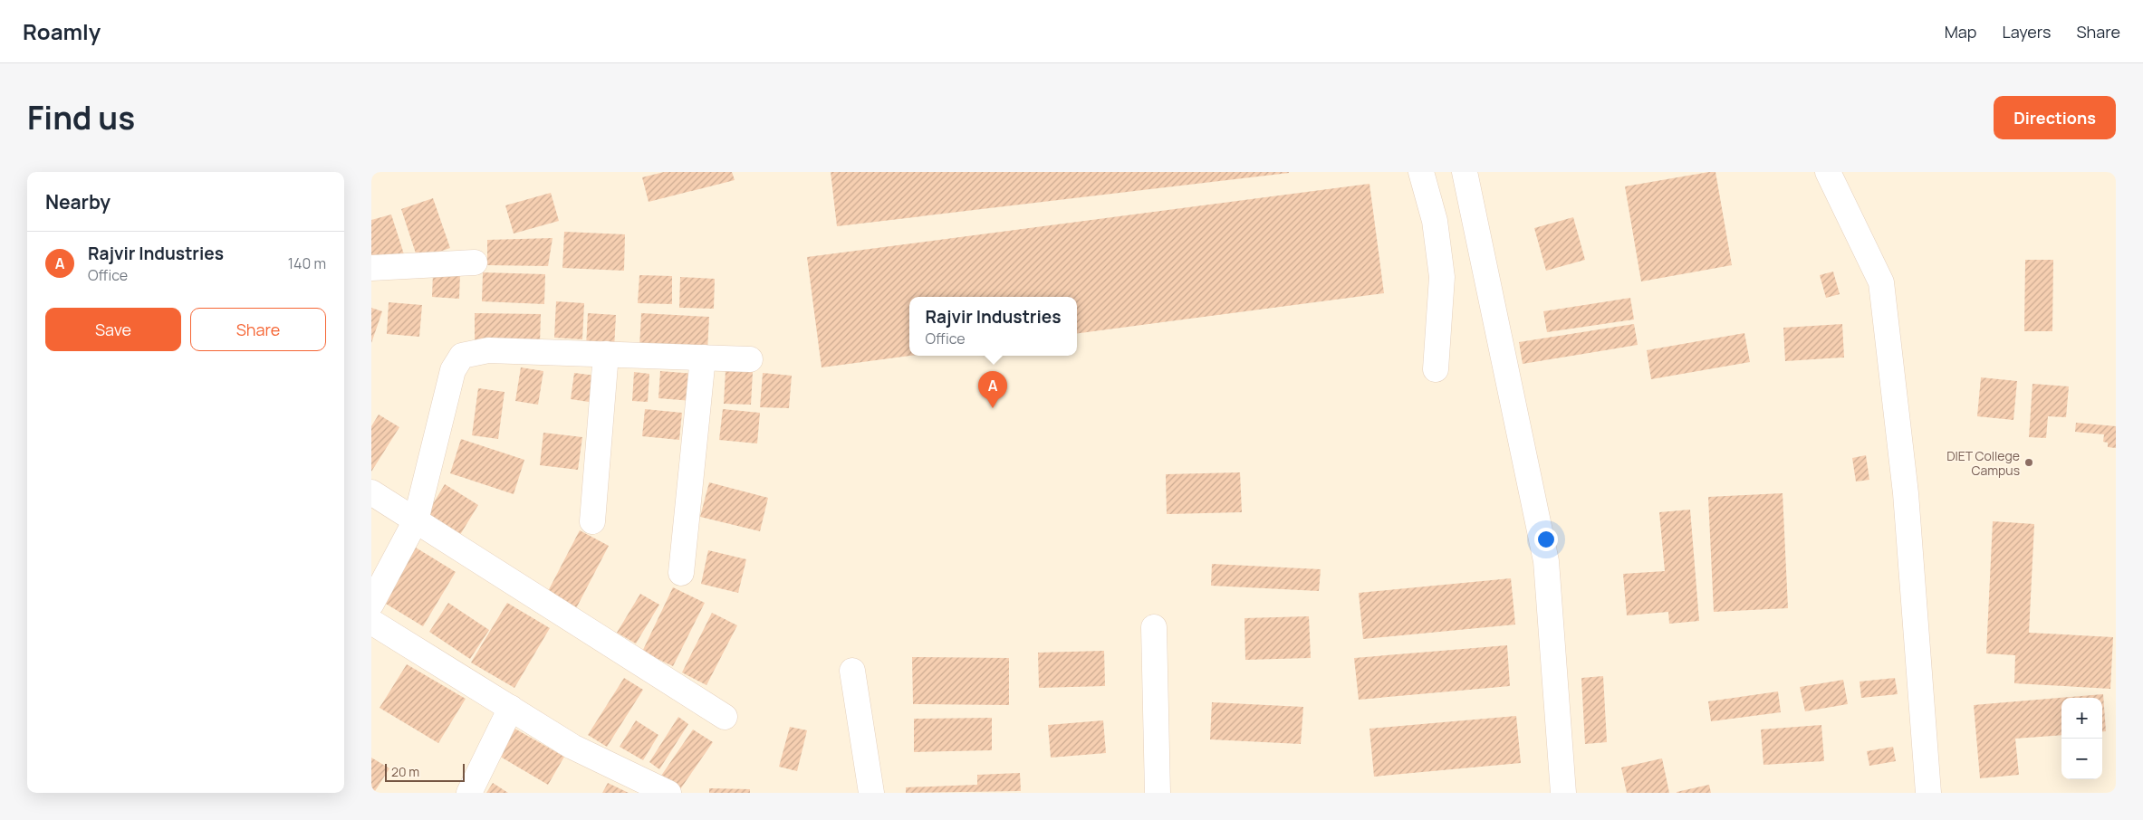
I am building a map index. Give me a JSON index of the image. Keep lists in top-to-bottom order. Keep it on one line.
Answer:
{"places":["DIET College Campus"],"scale_bar":"20 m","page":{"header":"Roamly","nav":["Map","Layers","Share"],"title":"Find us","buttons":["Directions",["Save","Share"]],"heading":"Nearby","list":[{"mark":"A","name":"Rajvir Industries","note":"Office","value":"140 m"}],"popup":["Rajvir Industries","Office"],"pins":"A","map_buttons":["+","−"],"scale":"20 m"}}
